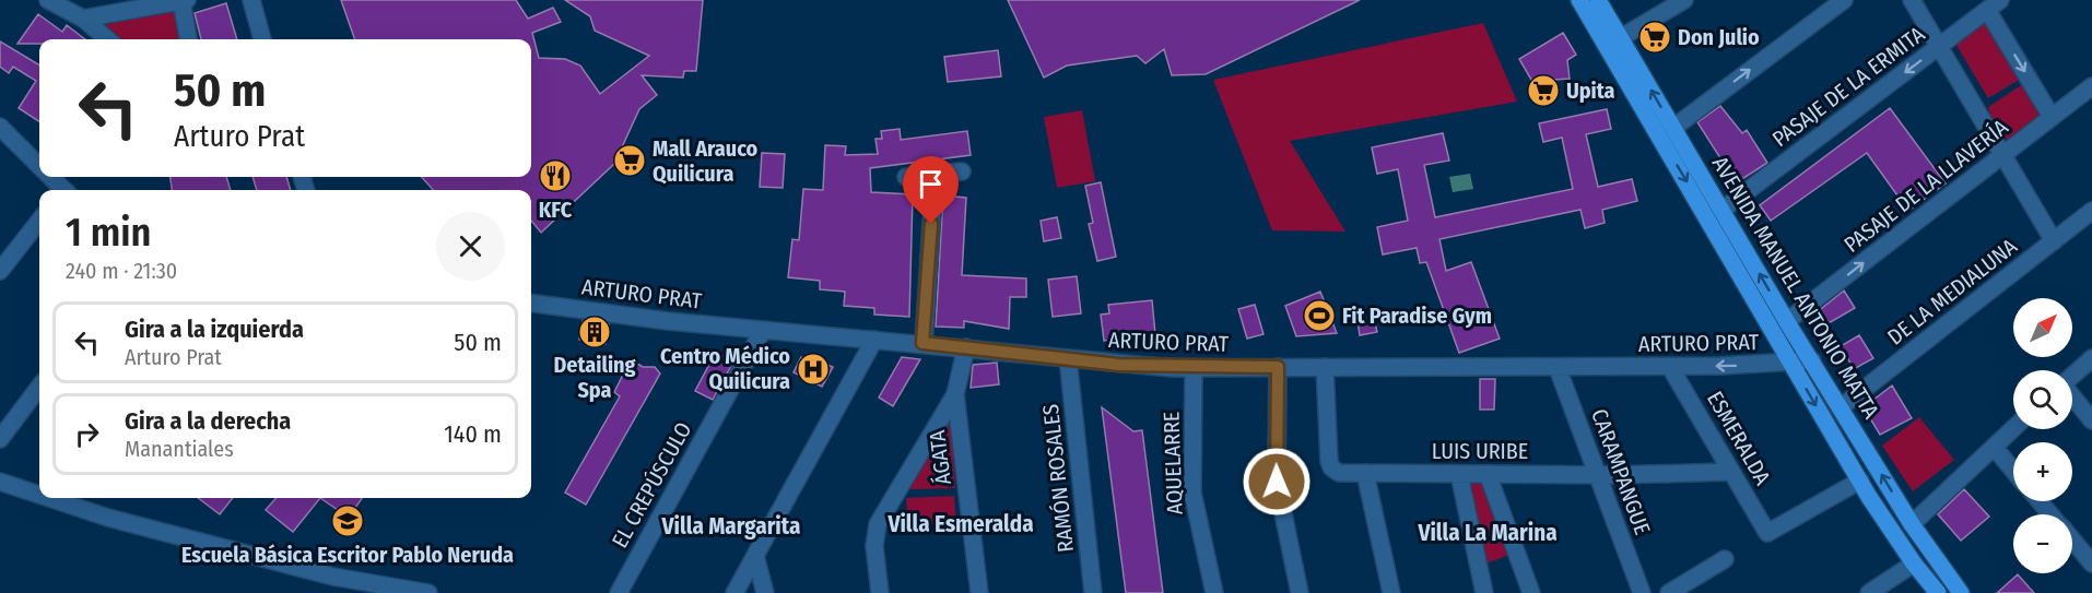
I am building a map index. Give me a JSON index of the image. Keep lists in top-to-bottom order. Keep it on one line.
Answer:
{"streets":{"main road":["AVENIDA MANUEL ANTONIO MATTA"],"street":["PASAJE DE LA ERMITA","PASAJE DE LA LLAVERÍA","DE LA MEDIALUNA","ARTURO PRAT","ESMERALDA","LUIS URIBE","ÁGATA","AQUELARRE","CARAMPANGUE","RAMÓN ROSALES","EL CREPÚSCULO"]},"crossings":[["PASAJE DE LA ERMITA","AVENIDA MANUEL ANTONIO MATTA"],["PASAJE DE LA LLAVERÍA","AVENIDA MANUEL ANTONIO MATTA"],["AVENIDA MANUEL ANTONIO MATTA","DE LA MEDIALUNA"],["AVENIDA MANUEL ANTONIO MATTA","ARTURO PRAT"],["AVENIDA MANUEL ANTONIO MATTA","ESMERALDA"],["ARTURO PRAT","ESMERALDA"],["ARTURO PRAT","LUIS URIBE"],["ARTURO PRAT","AQUELARRE"],["ARTURO PRAT","CARAMPANGUE"],["ARTURO PRAT","RAMÓN ROSALES"],["ARTURO PRAT","EL CREPÚSCULO"],["ESMERALDA","LUIS URIBE"],["LUIS URIBE","CARAMPANGUE"]],"one_way":["PASAJE DE LA LLAVERÍA"],"districts":["Villa Esmeralda","Villa Margarita","Villa La Marina"],"places":{"supermarket":["Don Julio","Upita","Mall Arauco Quilicura"],"restaurant":["KFC"],"sports":["Fit Paradise Gym"],"building":["Detailing Spa"],"hospital":["Centro Médico Quilicura"],"school or university":["Escuela Básica Escritor Pablo Neruda"]},"north":"top right","page":{"turn":["50 m","Arturo Prat"],"heading":["1 min","240 m · 21:30"],"map_buttons":["+","−"],"list":[{"name":"Gira a la izquierda","note":"Arturo Prat","value":"50 m"},{"name":"Gira a la derecha","note":"Manantiales","value":"140 m"}]}}
